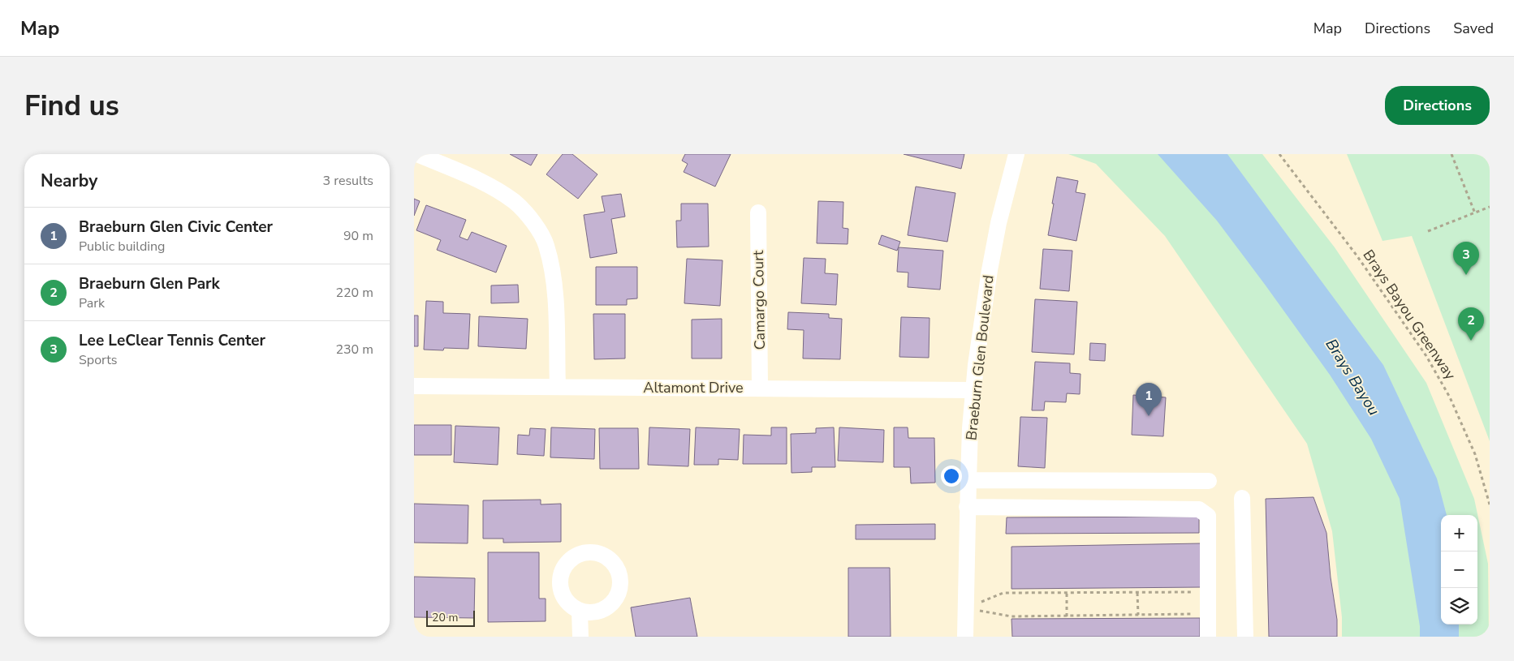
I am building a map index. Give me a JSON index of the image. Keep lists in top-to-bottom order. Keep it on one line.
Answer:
{"streets":{"street":["Camargo Court","Braeburn Glen Boulevard","Altamont Drive"],"path":["Brays Bayou Greenway"]},"crossings":[["Camargo Court","Altamont Drive"],["Braeburn Glen Boulevard","Altamont Drive"]],"water":["Brays Bayou"],"scale_bar":"20 m","page":{"header":"Map","nav":["Map","Directions","Saved"],"buttons":"Directions","title":"Find us","heading":["Nearby","3 results"],"list":[{"mark":"1","name":"Braeburn Glen Civic Center","note":"Public building","value":"90 m"},{"mark":"2","name":"Braeburn Glen Park","note":"Park","value":"220 m"},{"mark":"3","name":"Lee LeClear Tennis Center","note":"Sports","value":"230 m"}],"pins":["3","2","1"],"map_buttons":["+","−"],"scale":"20 m"}}
